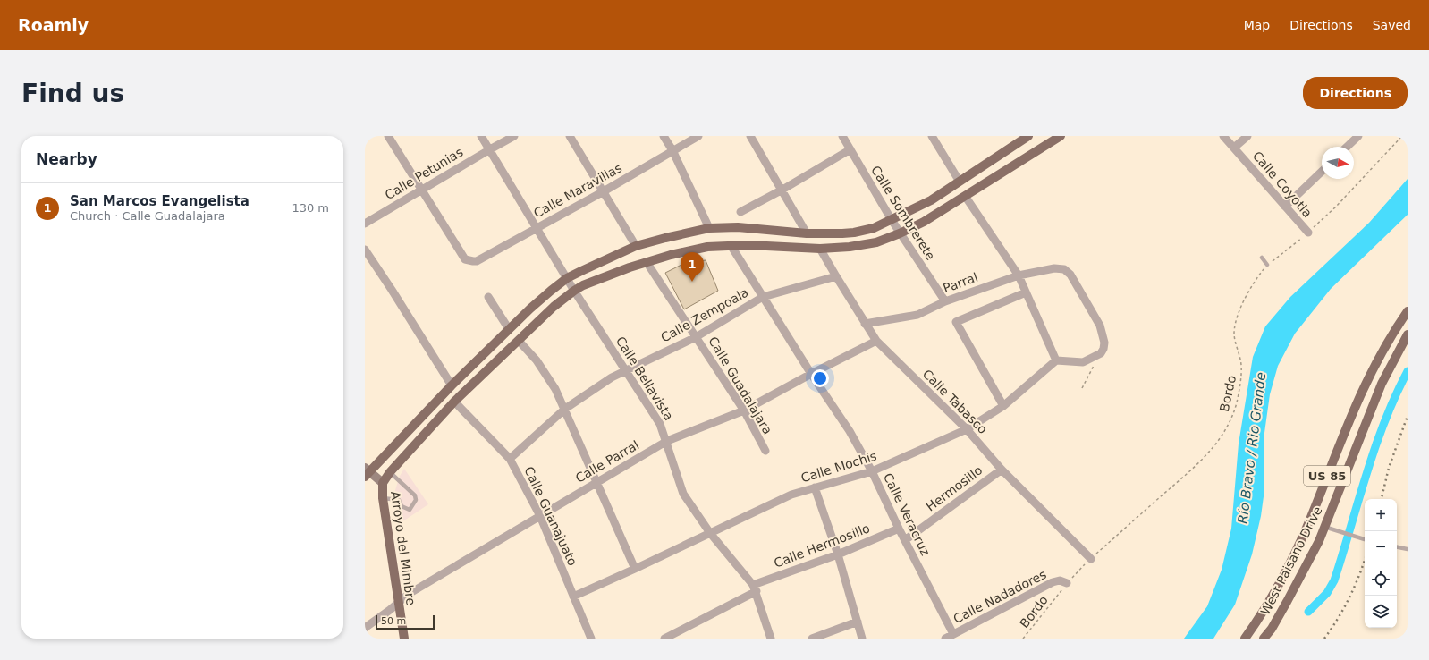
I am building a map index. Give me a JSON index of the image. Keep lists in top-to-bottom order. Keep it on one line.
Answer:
{"streets":{"main road":["US 85","Arroyo del Mimbre","West Paisano Drive"],"street":["Calle Petunias","Calle Coyotla","Calle Maravillas","Calle Sombrerete","Parral","Calle Zempoala","Calle Bellavista","Calle Guadalajara","Calle Tabasco","Calle Parral","Calle Mochis","Hermosillo","Calle Veracruz","Calle Guanajuato","Calle Hermosillo","Calle Nadadores"],"path":["Bordo"]},"crossings":[["Calle Petunias","Calle Maravillas"],["Calle Petunias","Calle Bellavista"],["Calle Coyotla","Bordo"],["Calle Maravillas","Calle Bellavista"],["Calle Sombrerete","Parral"],["Parral","Calle Tabasco"],["Calle Zempoala","Calle Bellavista"],["Calle Zempoala","Calle Guadalajara"],["Calle Zempoala","Calle Tabasco"],["Calle Zempoala","Calle Veracruz"],["Calle Zempoala","Calle Guanajuato"],["Calle Bellavista","Calle Parral"],["Calle Bellavista","Calle Mochis"],["Calle Bellavista","Calle Hermosillo"],["Calle Guadalajara","Calle Parral"],["Bordo","Calle Tabasco"],["Bordo","Calle Nadadores"],["Calle Tabasco","Calle Parral"],["Calle Tabasco","Calle Mochis"],["Calle Tabasco","Hermosillo"],["Calle Parral","Calle Veracruz"],["Calle Parral","Calle Guanajuato"],["Calle Parral","Arroyo del Mimbre"],["Calle Mochis","Calle Veracruz"],["Calle Mochis","Calle Guanajuato"],["Hermosillo","Calle Veracruz"],["Calle Veracruz","Calle Hermosillo"],["Calle Veracruz","Calle Nadadores"]],"water":["Río Bravo / Rio Grande"],"scale_bar":"50 m","north":"right","page":{"header":"Roamly","nav":["Map","Directions","Saved"],"buttons":"Directions","title":"Find us","heading":"Nearby","list":[{"mark":"1","name":"San Marcos Evangelista","note":"Church · Calle Guadalajara","value":"130 m"}],"pins":"1","map_buttons":["+","−"],"scale":"50 m"}}
